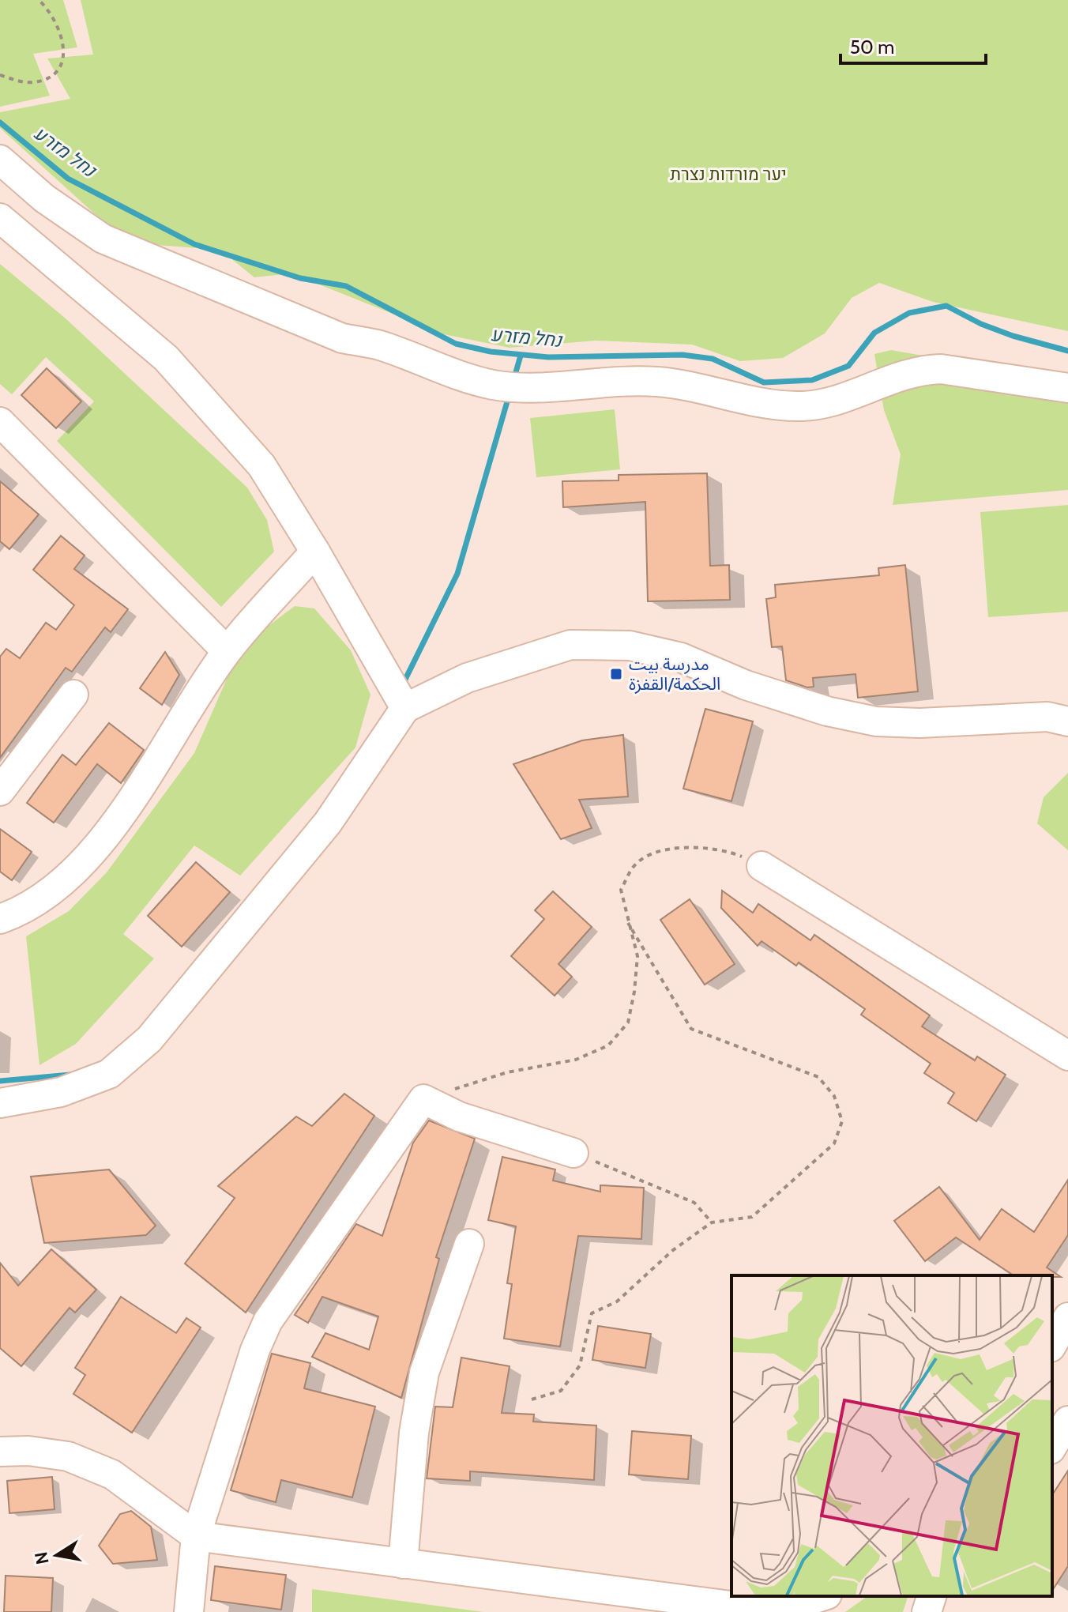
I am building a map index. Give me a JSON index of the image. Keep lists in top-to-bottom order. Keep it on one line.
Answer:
{"water":["נחל מזרע"],"parks":["יער מורדות נצרת"],"places":{"transit":["مدرسة بيت الحكمة/القفزة"]},"scale_bar":"50 m","north":"left"}
